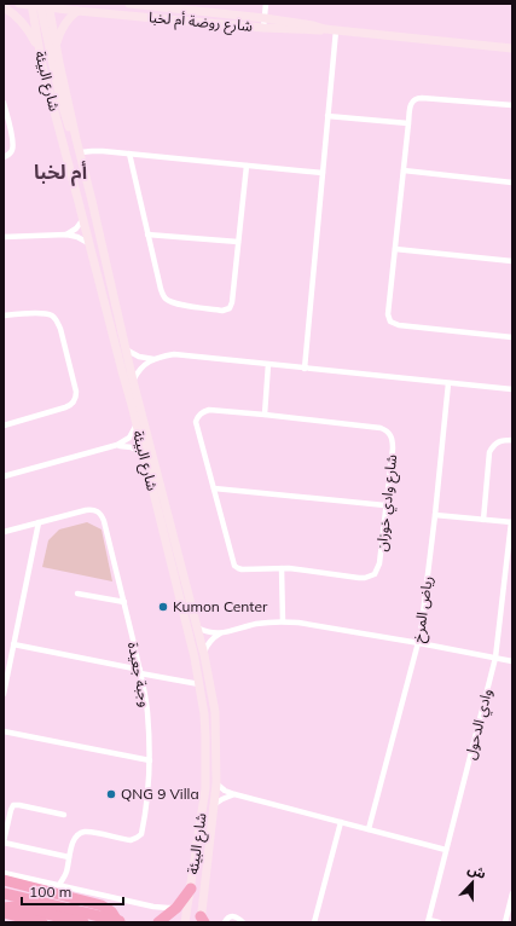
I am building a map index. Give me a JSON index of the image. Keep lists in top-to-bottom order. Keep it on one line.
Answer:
{"streets":{"street":["شارع روضة أم لخبا","شارع البيئة","شارع وادي خوزان","رياض المرخ","وجبة جعيدة","وادي الدحول"]},"crossings":[["شارع روضة أم لخبا","شارع البيئة"]],"districts":["أم لخبا"],"places":["Kumon Center","QNG 9 Villa"],"scale_bar":"100 m","north":"top"}
